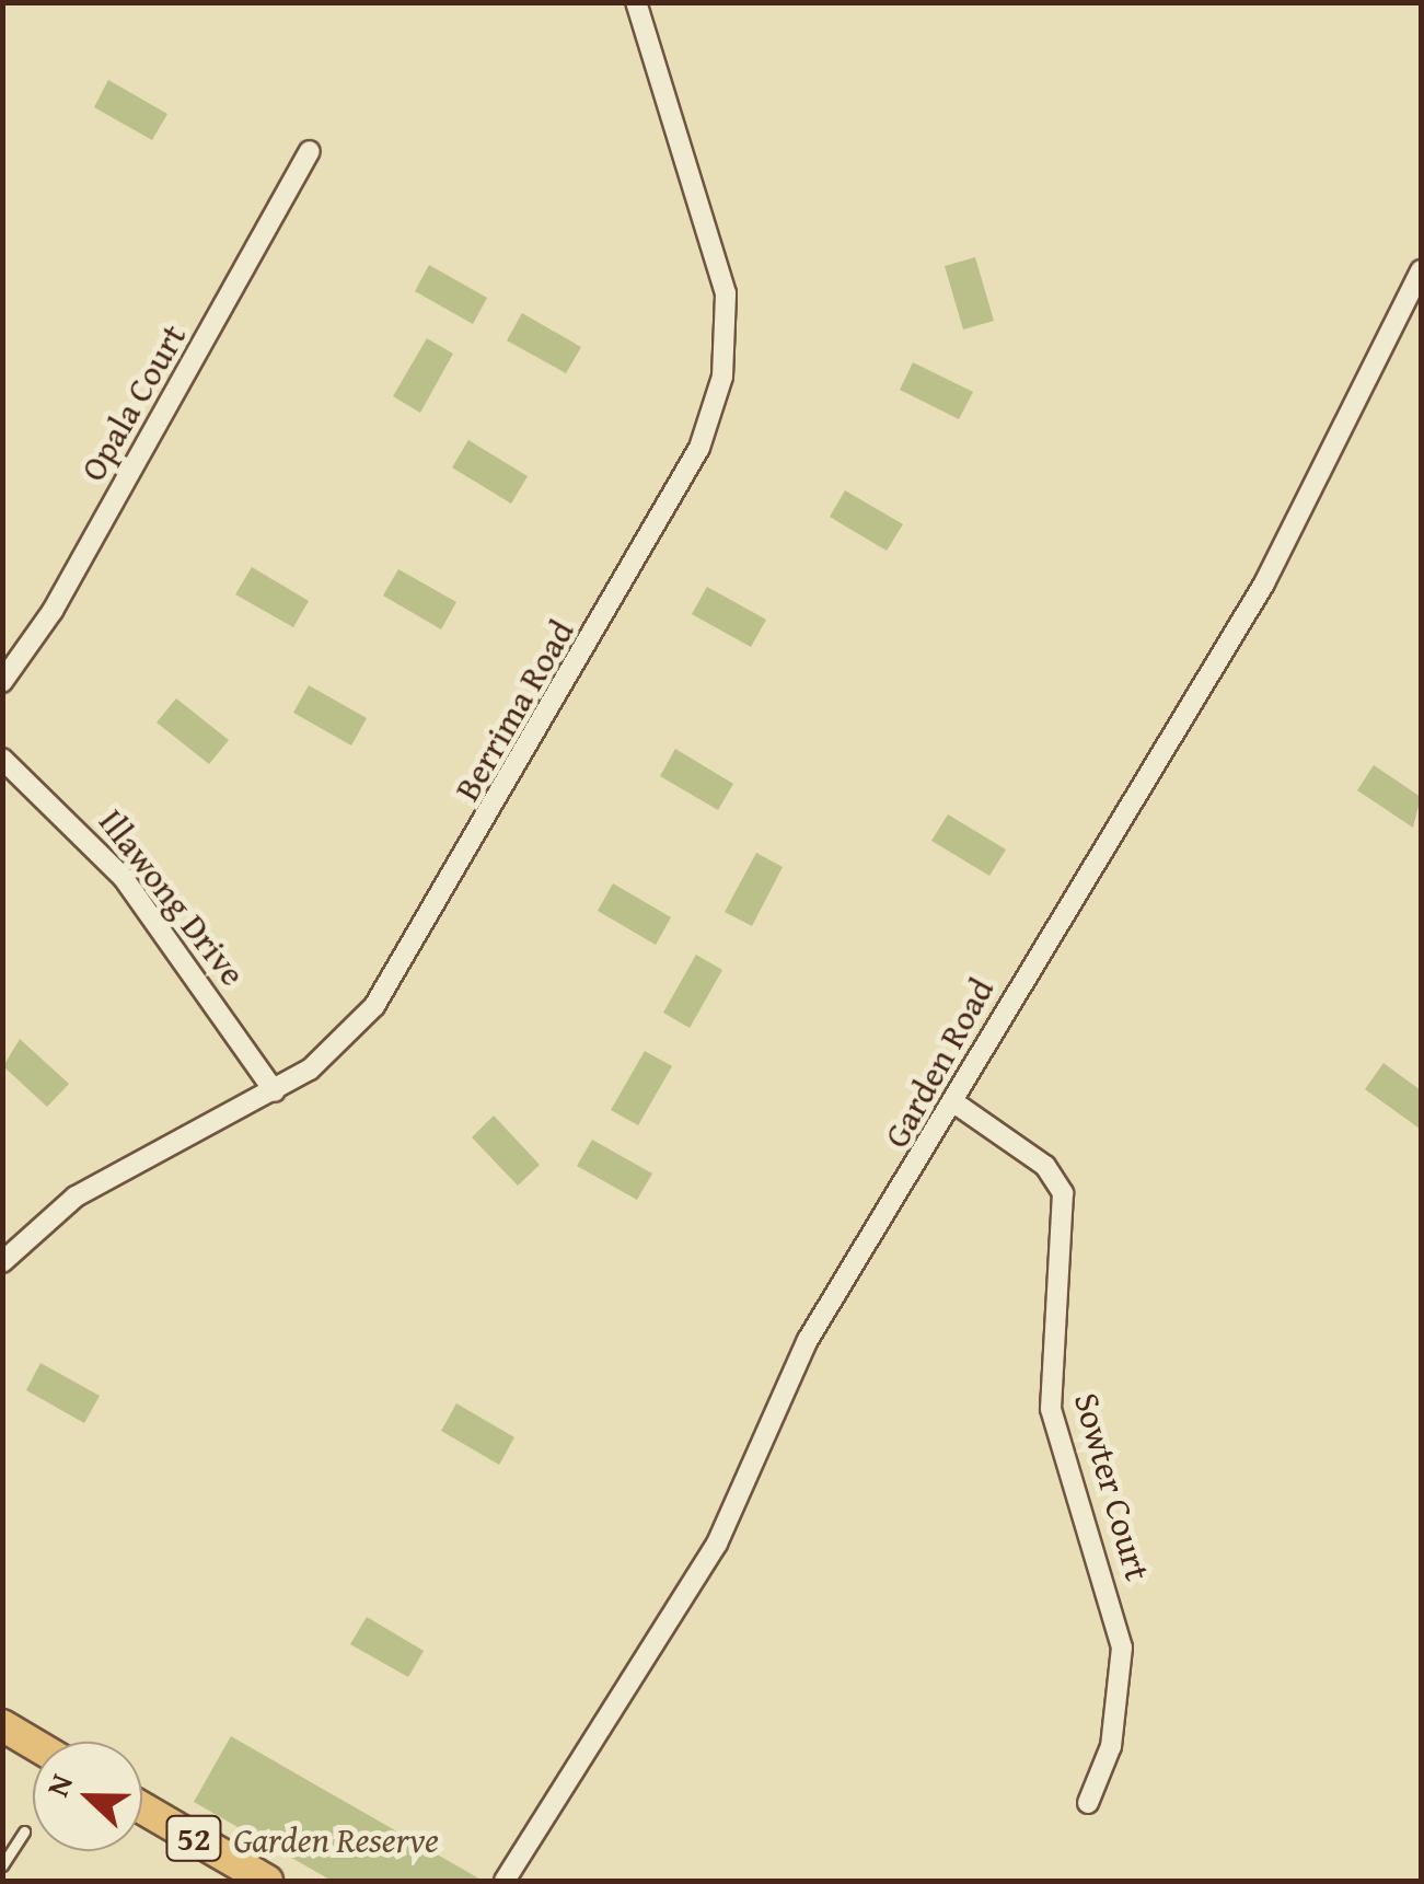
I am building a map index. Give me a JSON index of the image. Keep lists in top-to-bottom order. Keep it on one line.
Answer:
{"streets":{"main road":["52"],"street":["Opala Court","Berrima Road","Illawong Drive","Garden Road","Sowter Court"]},"crossings":[["Berrima Road","Illawong Drive"],["Garden Road","Sowter Court"]],"parks":["Garden Reserve"],"north":"left"}
